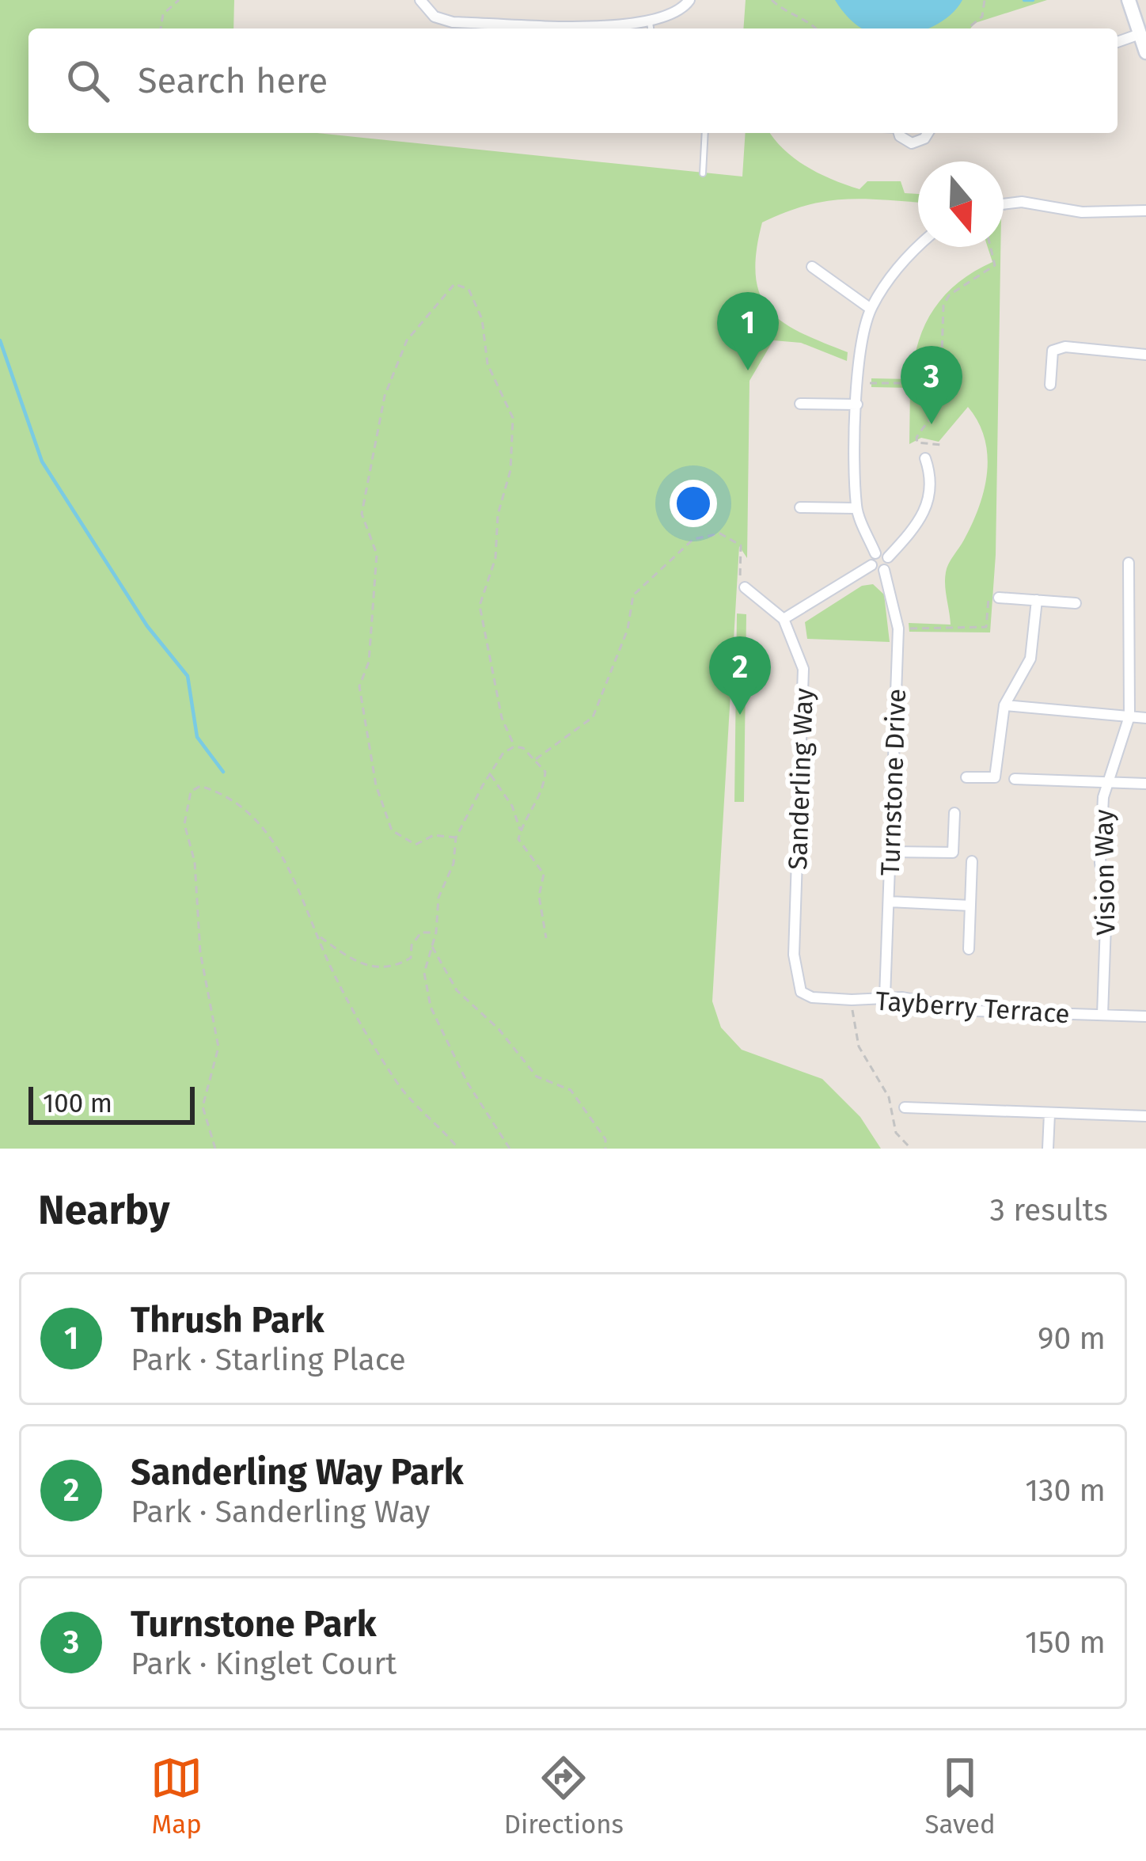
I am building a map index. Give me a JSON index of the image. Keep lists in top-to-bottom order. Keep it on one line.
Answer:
{"streets":{"street":["Sanderling Way","Turnstone Drive","Vision Way","Tayberry Terrace"]},"crossings":[["Sanderling Way","Tayberry Terrace"],["Turnstone Drive","Tayberry Terrace"],["Vision Way","Tayberry Terrace"]],"scale_bar":"100 m","north":"bottom","page":{"search":"Search here","pins":["1","3","2"],"scale":"100 m","heading":["Nearby","3 results"],"list":[{"mark":"1","name":"Thrush Park","note":"Park · Starling Place","value":"90 m"},{"mark":"2","name":"Sanderling Way Park","note":"Park · Sanderling Way","value":"130 m"},{"mark":"3","name":"Turnstone Park","note":"Park · Kinglet Court","value":"150 m"}],"nav":["Map","Directions","Saved"]}}
